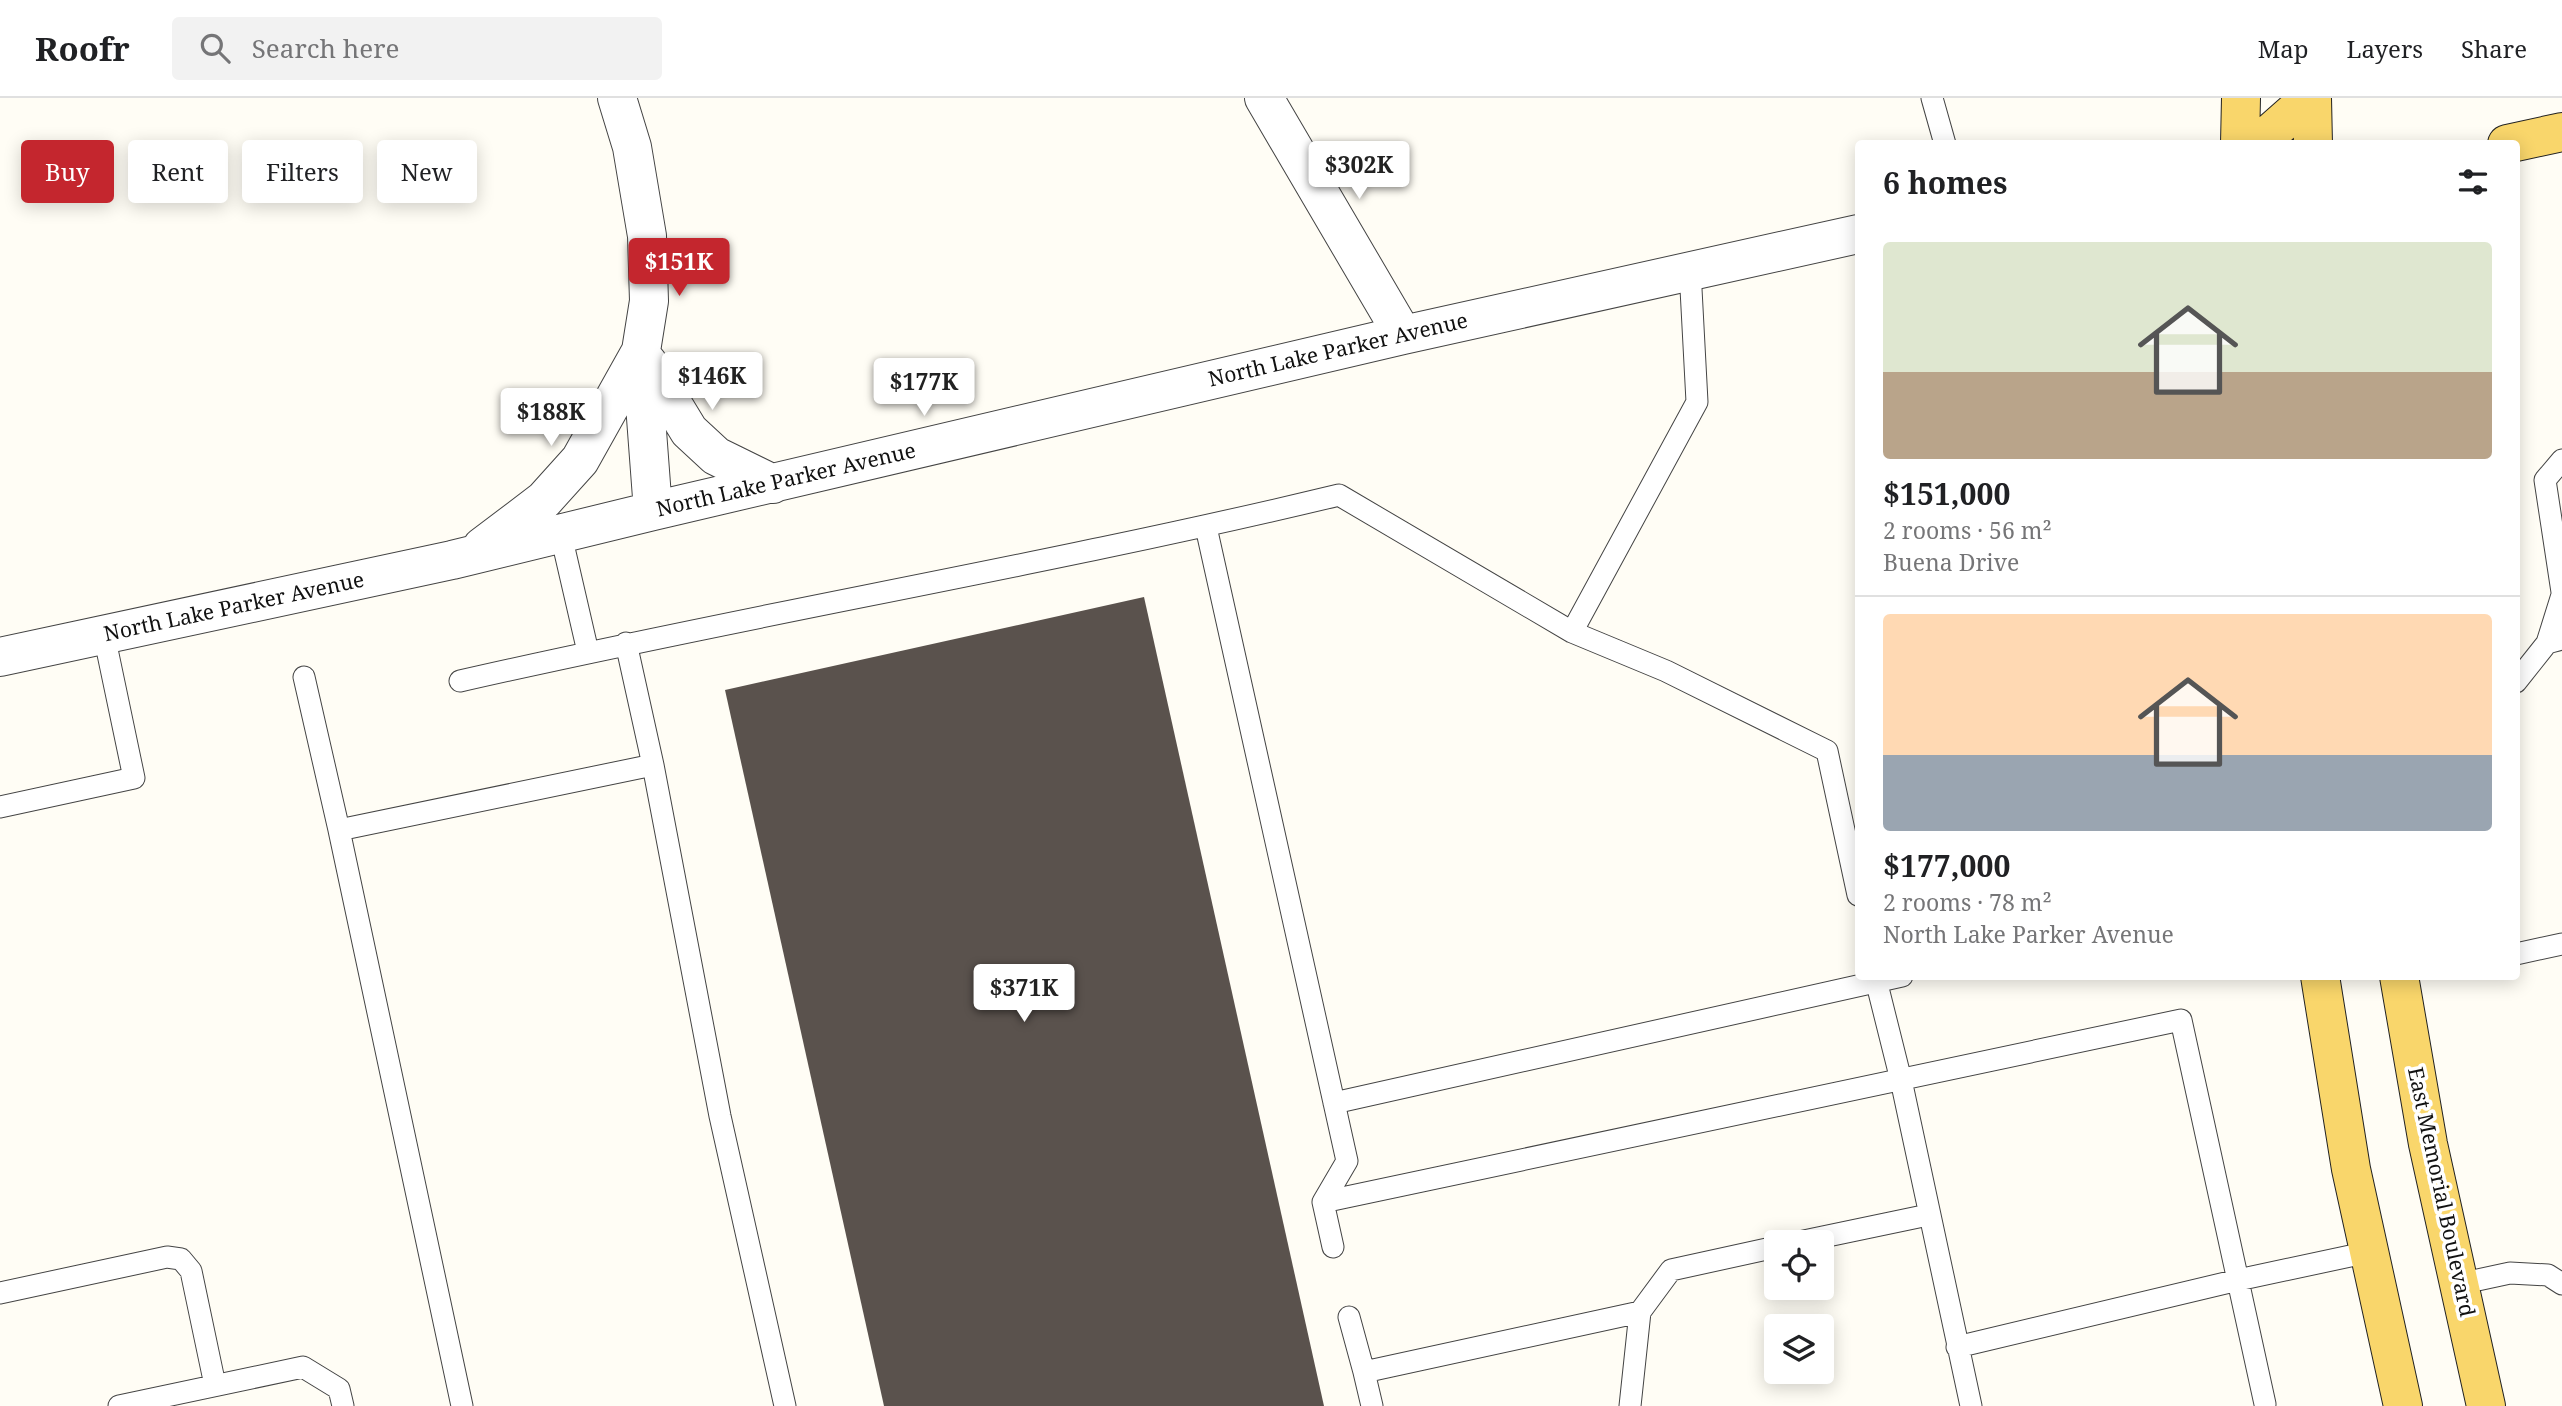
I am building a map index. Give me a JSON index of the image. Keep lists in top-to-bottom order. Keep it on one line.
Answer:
{"streets":{"main road":["East Memorial Boulevard"],"street":["North Lake Parker Avenue"]},"page":{"header":"Roofr","search":"Search here","nav":["Map","Layers","Share"],"chip":["Buy","Rent","Filters","New"],"heading":"6 homes","price":["$302K","$151K","$146K","$177K","$188K","$371K"],"list":[{"name":"$151,000","note":"2 rooms · 56 m² · Buena Drive"},{"name":"$177,000","note":"2 rooms · 78 m² · North Lake Parker Avenue"}]}}
